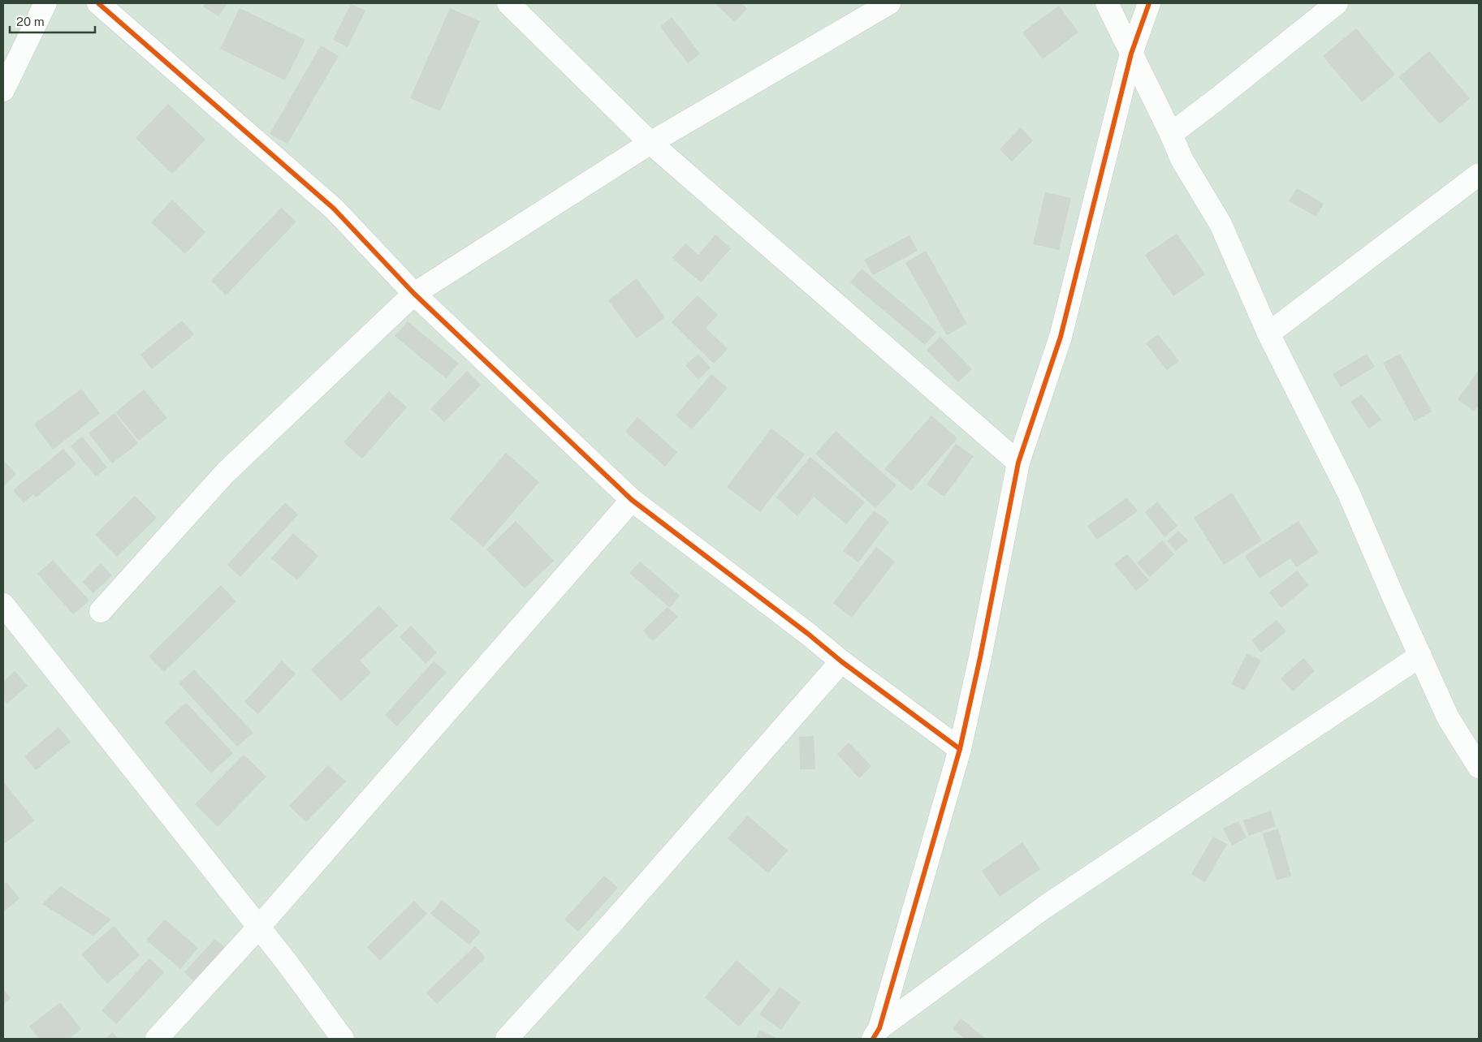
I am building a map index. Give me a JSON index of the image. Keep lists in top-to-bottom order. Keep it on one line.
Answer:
{"scale_bar":"20 m"}
